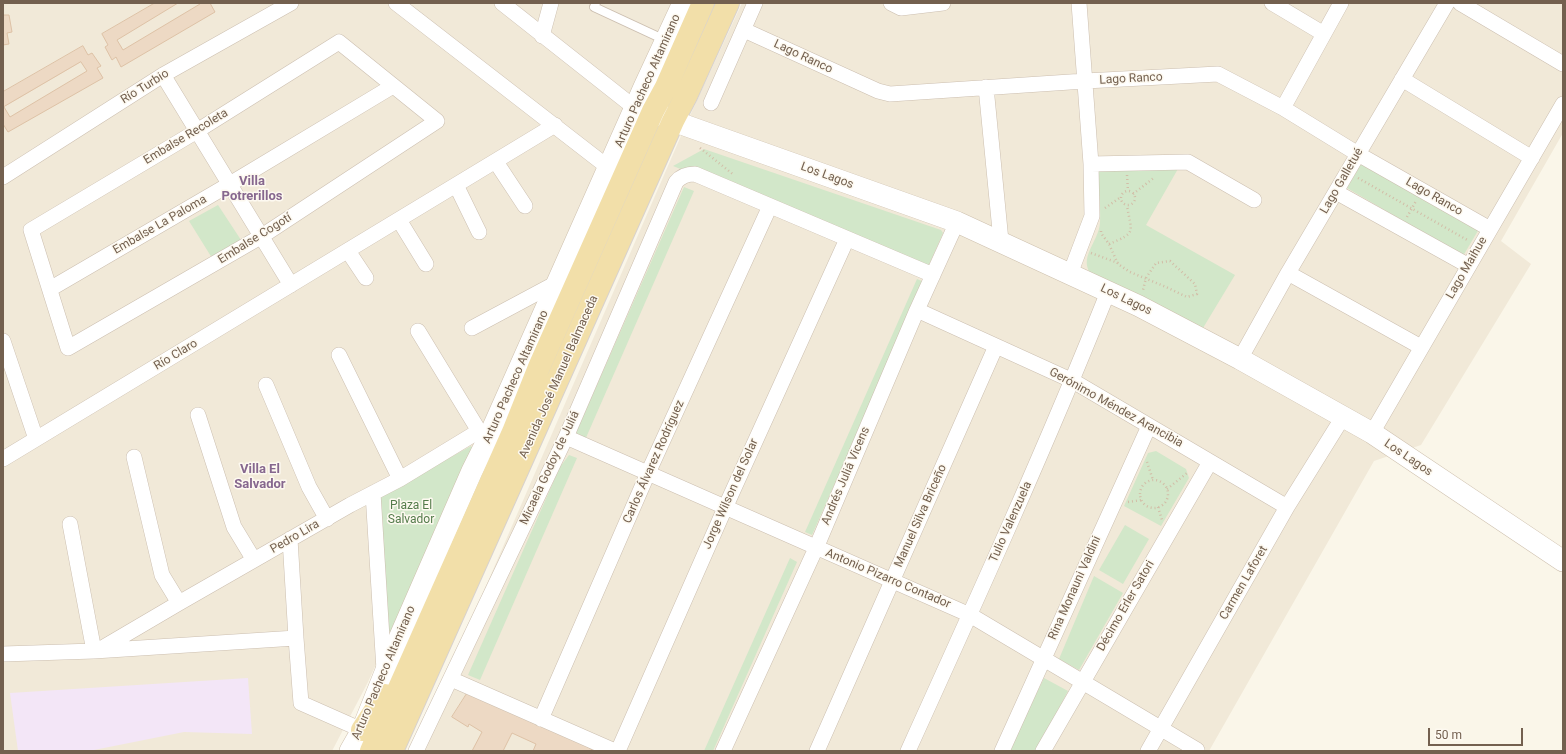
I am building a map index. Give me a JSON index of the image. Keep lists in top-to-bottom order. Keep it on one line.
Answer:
{"streets":{"main road":["Arturo Pacheco Altamirano","Los Lagos","Avenida José Manuel Balmaceda"],"street":["Lago Ranco","Río Turbio","Embalse Recoleta","Lago Galletué","Embalse La Paloma","Embalse Cogotí","Lago Maihue","Río Claro","Gerónimo Méndez Arancibia","Carlos Álvarez Rodríguez","Micaela Godoy de Juliá","Andrés Juliá Vicens","Jorge Wilson del Solar","Manuel Silva Briceño","Tulio Valenzuela","Pedro Lira","Antonio Pizarro Contador","Carmen Laforet","Rina Monauni Valdini","Décimo Erler Satori"]},"crossings":[["Lago Ranco","Lago Galletué"],["Lago Ranco","Lago Maihue"],["Arturo Pacheco Altamirano","Los Lagos"],["Arturo Pacheco Altamirano","Avenida José Manuel Balmaceda"],["Arturo Pacheco Altamirano","Pedro Lira"],["Embalse Recoleta","Embalse La Paloma"],["Embalse Recoleta","Embalse Cogotí"],["Los Lagos","Lago Galletué"],["Los Lagos","Lago Maihue"],["Los Lagos","Avenida José Manuel Balmaceda"],["Los Lagos","Andrés Juliá Vicens"],["Los Lagos","Tulio Valenzuela"],["Los Lagos","Carmen Laforet"],["Embalse La Paloma","Embalse Cogotí"],["Gerónimo Méndez Arancibia","Andrés Juliá Vicens"],["Gerónimo Méndez Arancibia","Manuel Silva Briceño"],["Gerónimo Méndez Arancibia","Tulio Valenzuela"],["Gerónimo Méndez Arancibia","Carmen Laforet"],["Gerónimo Méndez Arancibia","Rina Monauni Valdini"],["Gerónimo Méndez Arancibia","Décimo Erler Satori"],["Carlos Álvarez Rodríguez","Antonio Pizarro Contador"],["Micaela Godoy de Juliá","Antonio Pizarro Contador"],["Andrés Juliá Vicens","Antonio Pizarro Contador"],["Jorge Wilson del Solar","Antonio Pizarro Contador"],["Manuel Silva Briceño","Antonio Pizarro Contador"],["Tulio Valenzuela","Antonio Pizarro Contador"],["Antonio Pizarro Contador","Carmen Laforet"],["Antonio Pizarro Contador","Rina Monauni Valdini"],["Antonio Pizarro Contador","Décimo Erler Satori"]],"districts":["Villa Potrerillos","Villa El Salvador"],"parks":["Plaza El Salvador"],"scale_bar":"50 m"}
